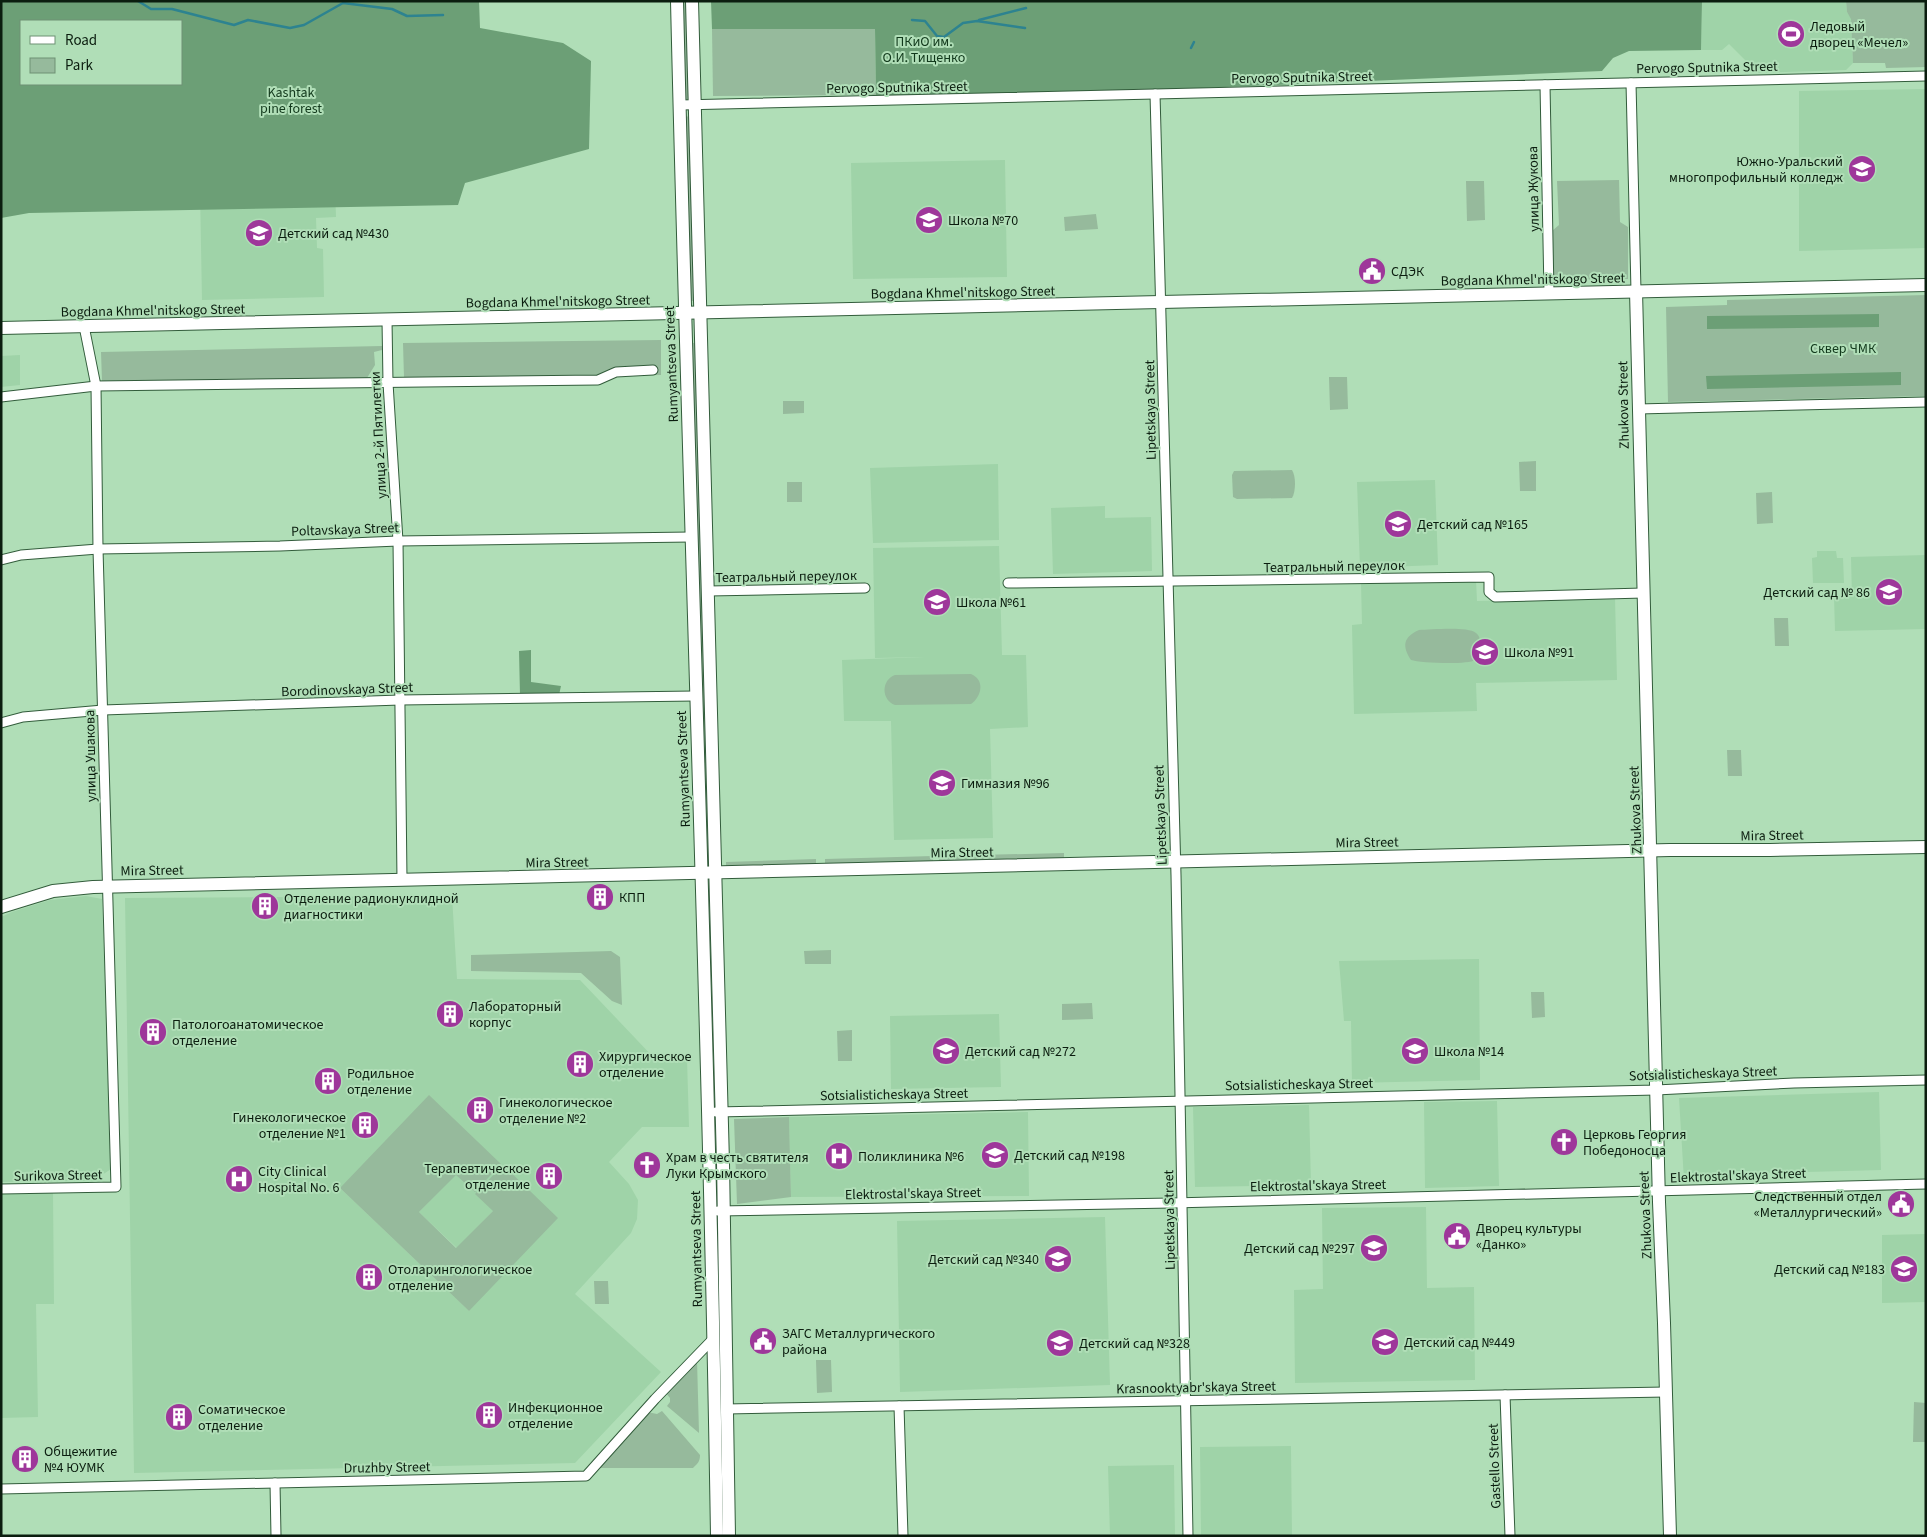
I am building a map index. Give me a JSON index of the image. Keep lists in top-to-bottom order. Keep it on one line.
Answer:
{"streets":{"main road":["Bogdana Khmel'nitskogo Street","Rumyantseva Street","Zhukova Street","Mira Street"],"street":["Pervogo Sputnika Street","улица Жукова","Lipetskaya Street","улица 2-й Пятилетки","Poltavskaya Street","Театральный переулок","Borodinovskaya Street","улица Ушакова","Sotsialisticheskaya Street","Surikova Street","Elektrostal'skaya Street","Krasnooktyabr'skaya Street","Gastello Street","Druzhby Street"]},"crossings":[["Pervogo Sputnika Street","улица Жукова"],["Pervogo Sputnika Street","Rumyantseva Street"],["Pervogo Sputnika Street","Zhukova Street"],["Pervogo Sputnika Street","Lipetskaya Street"],["улица Жукова","Bogdana Khmel'nitskogo Street"],["Bogdana Khmel'nitskogo Street","Rumyantseva Street"],["Bogdana Khmel'nitskogo Street","Zhukova Street"],["Bogdana Khmel'nitskogo Street","Lipetskaya Street"],["Bogdana Khmel'nitskogo Street","улица 2-й Пятилетки"],["Bogdana Khmel'nitskogo Street","улица Ушакова"],["Rumyantseva Street","Poltavskaya Street"],["Rumyantseva Street","Театральный переулок"],["Rumyantseva Street","Borodinovskaya Street"],["Rumyantseva Street","Mira Street"],["Rumyantseva Street","Sotsialisticheskaya Street"],["Rumyantseva Street","Elektrostal'skaya Street"],["Rumyantseva Street","Krasnooktyabr'skaya Street"],["Rumyantseva Street","Druzhby Street"],["Zhukova Street","Театральный переулок"],["Zhukova Street","Mira Street"],["Zhukova Street","Sotsialisticheskaya Street"],["Zhukova Street","Elektrostal'skaya Street"],["Zhukova Street","Krasnooktyabr'skaya Street"],["Lipetskaya Street","Театральный переулок"],["Lipetskaya Street","Mira Street"],["Lipetskaya Street","Sotsialisticheskaya Street"],["Lipetskaya Street","Elektrostal'skaya Street"],["Lipetskaya Street","Krasnooktyabr'skaya Street"],["улица 2-й Пятилетки","Poltavskaya Street"],["улица 2-й Пятилетки","Borodinovskaya Street"],["улица 2-й Пятилетки","Mira Street"],["Poltavskaya Street","улица Ушакова"],["Borodinovskaya Street","улица Ушакова"],["улица Ушакова","Mira Street"],["улица Ушакова","Surikova Street"],["Krasnooktyabr'skaya Street","Gastello Street"]],"parks":["ПКиО им. О.И. Тищенко","Kashtak pine forest","Сквер ЧМК"],"places":{"sports":["Ледовый дворец «Мечел»"],"school or university":["Южно-Уральский многопрофильный колледж","Школа №70","Детский сад №430","Детский сад №165","Детский сад № 86","Школа №61","Школа №91","Гимназия №96","Детский сад №272","Школа №14","Детский сад №198","Детский сад №297","Детский сад №340","Детский сад №183","Детский сад №449","Детский сад №328"],"public building":["СДЭК","Следственный отдел «Металлургический»","Дворец культуры «Данко»","ЗАГС Металлургического района"],"building":["КПП","Отделение радионуклидной диагностики","Лабораторный корпус","Патологоанатомическое отделение","Хирургическое отделение","Родильное отделение","Гинекологическое отделение №2","Гинекологическое отделение №1","Терапевтическое отделение","Отоларингологическое отделение","Инфекционное отделение","Соматическое отделение","Общежитие №4 ЮУМК"],"church":["Церковь Георгия Победоносца","Храм в честь святителя Луки Крымского"],"hospital":["Поликлиника №6","City Clinical Hospital No. 6"]},"legend":["Road","Park"]}
